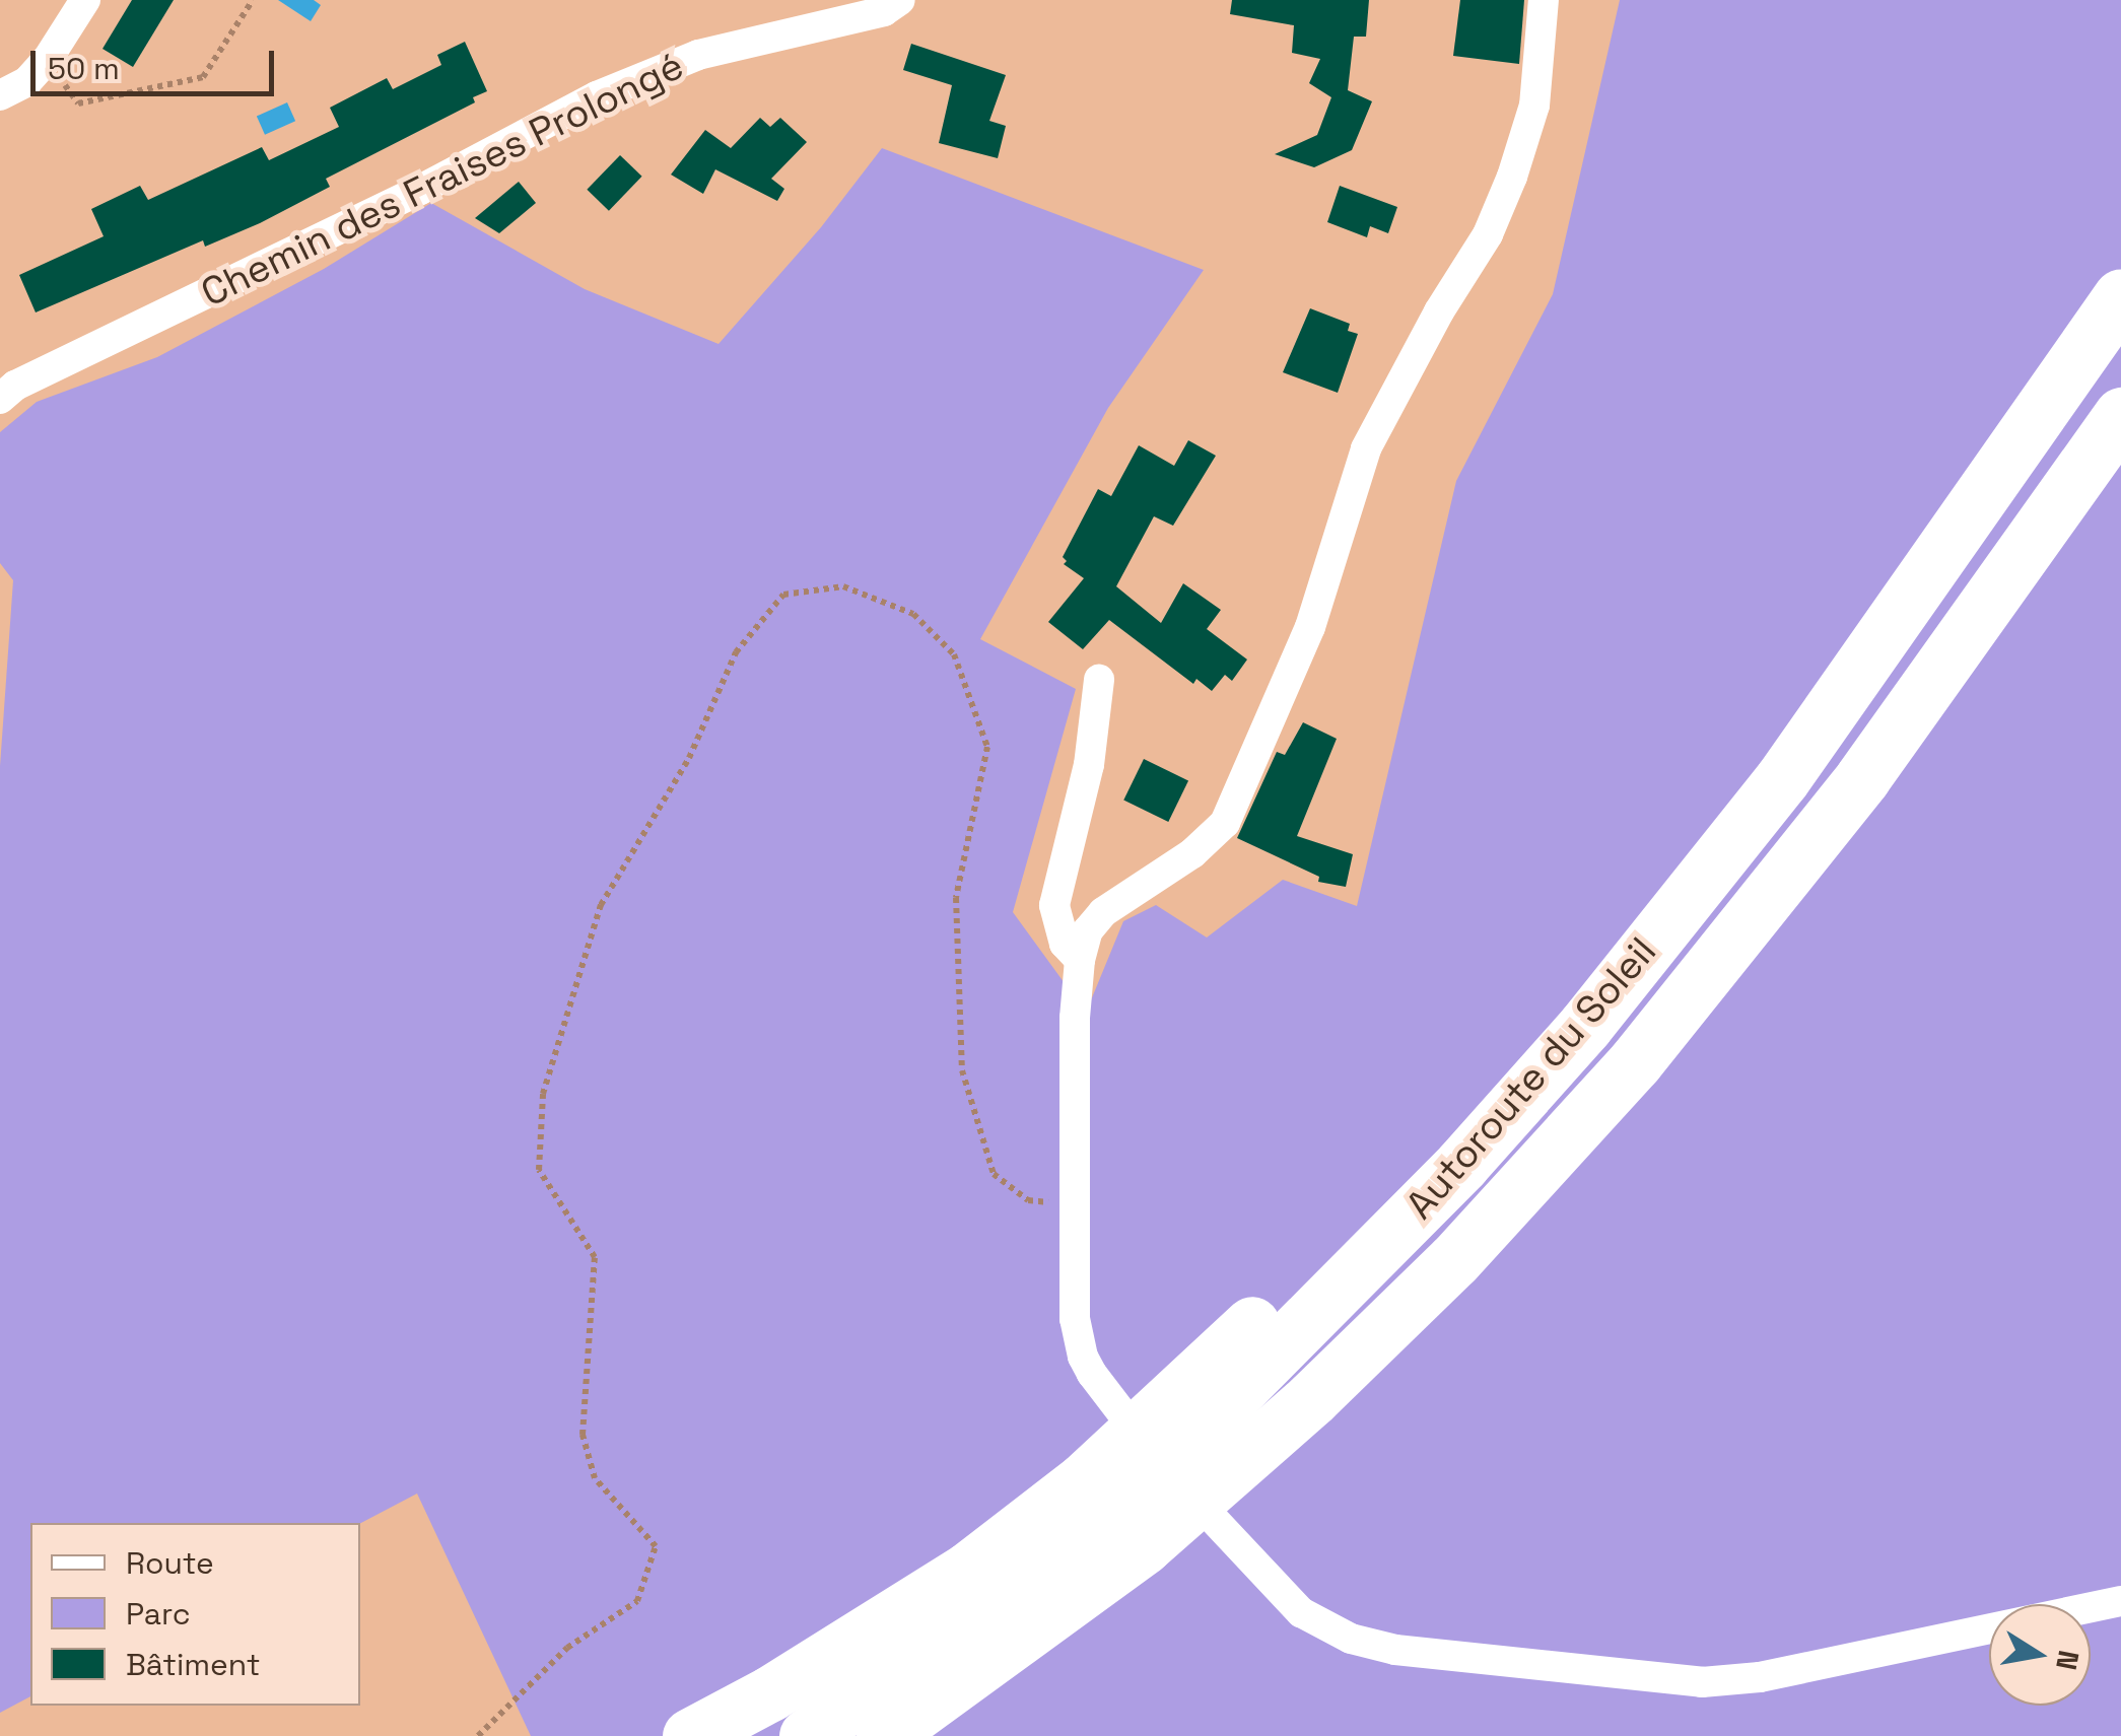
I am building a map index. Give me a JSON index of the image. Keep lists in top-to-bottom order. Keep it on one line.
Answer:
{"streets":{"highway":["Autoroute du Soleil"],"street":["Chemin des Fraises Prolongé"]},"legend":["Route","Parc","Bâtiment"],"scale_bar":"50 m","north":"right"}
